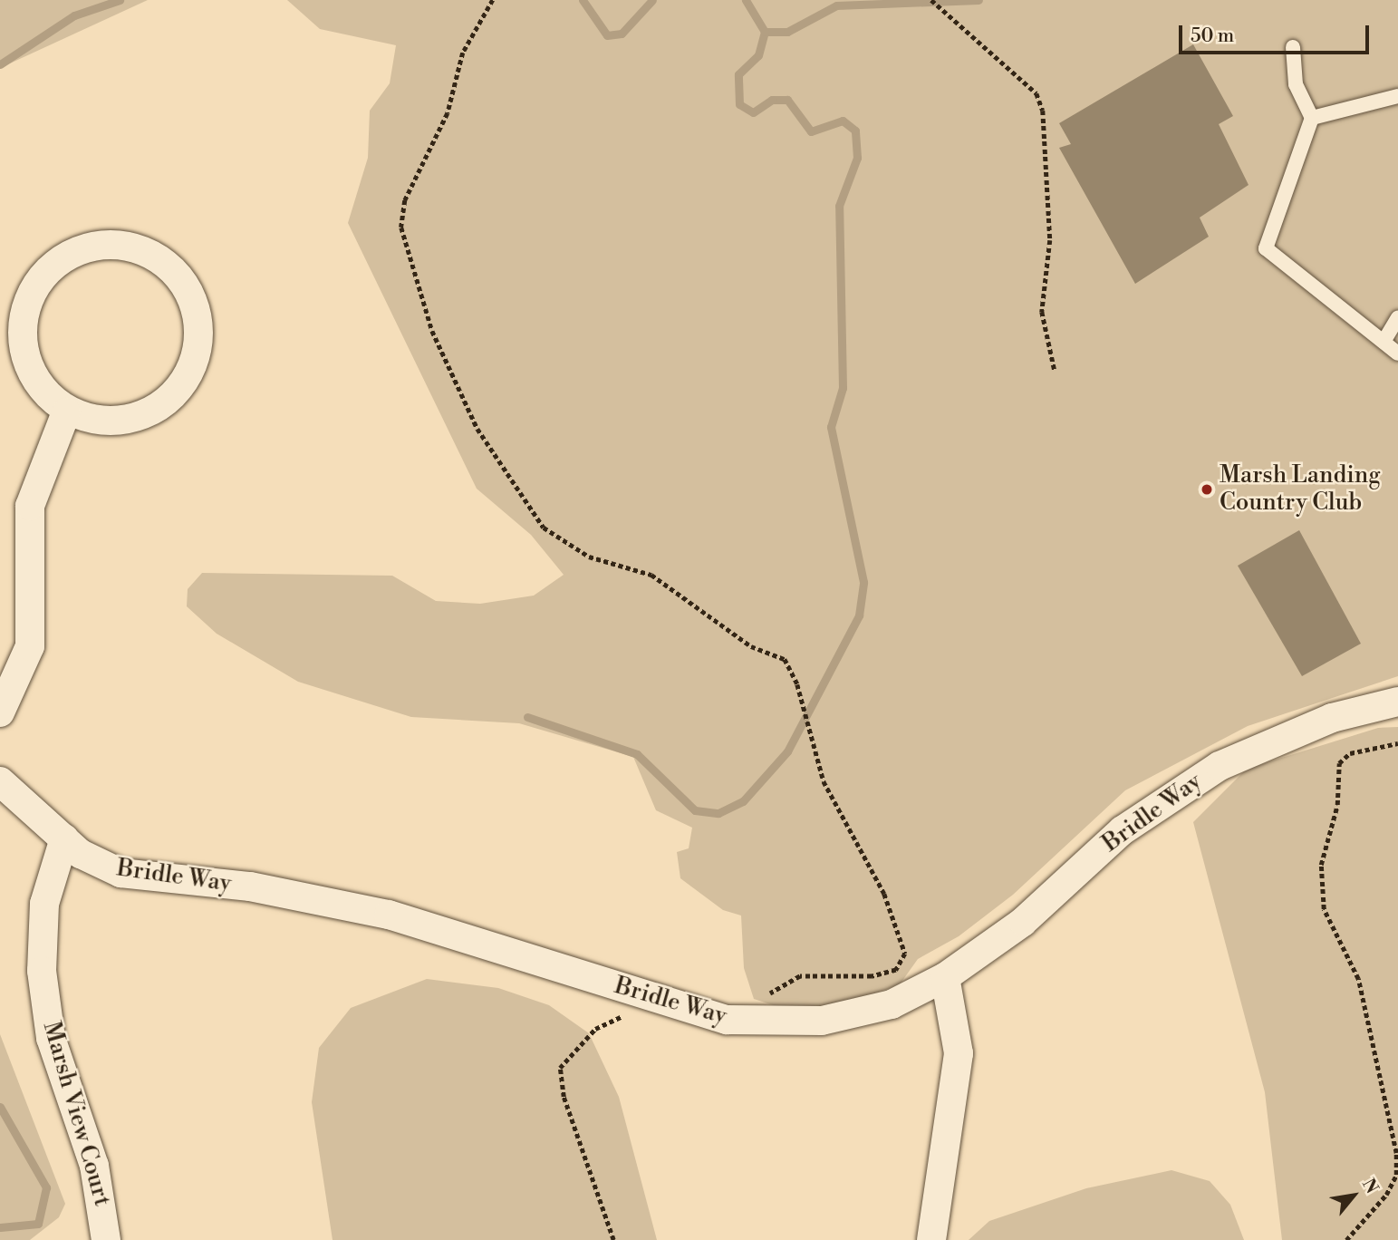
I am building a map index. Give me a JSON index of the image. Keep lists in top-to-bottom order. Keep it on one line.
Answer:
{"streets":{"street":["Bridle Way","Marsh View Court"]},"crossings":[["Bridle Way","Marsh View Court"]],"places":["Marsh Landing Country Club"],"scale_bar":"50 m","north":"top right"}
